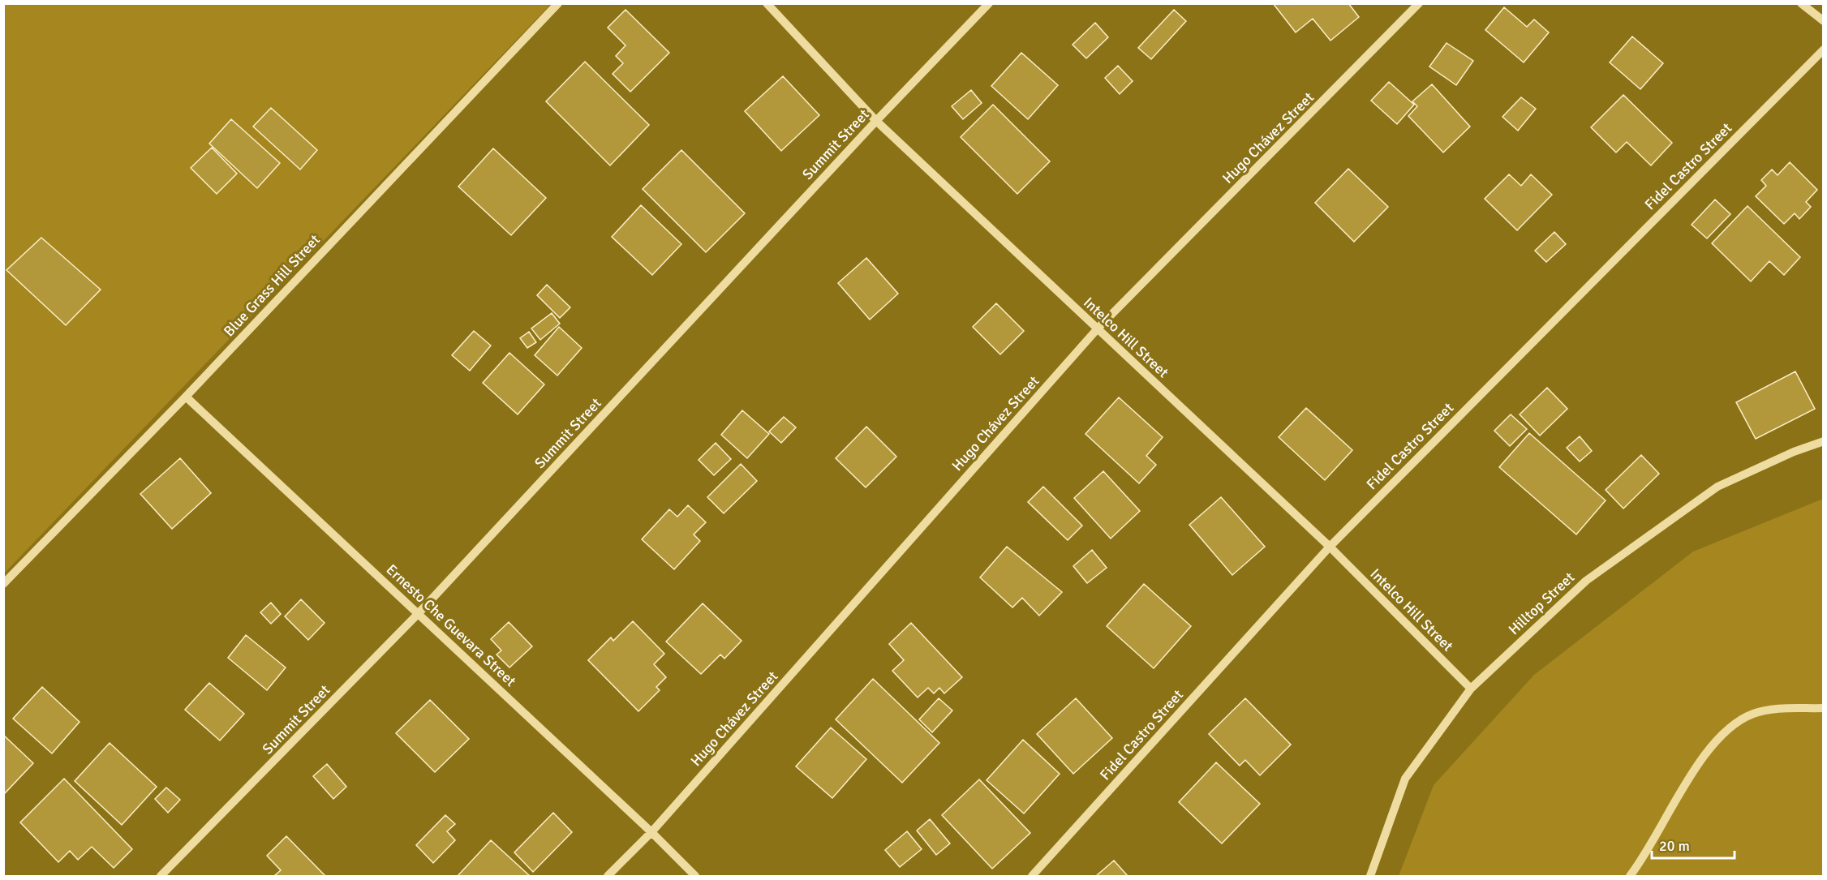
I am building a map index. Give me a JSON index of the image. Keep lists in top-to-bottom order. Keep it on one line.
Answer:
{"streets":{"street":["Hugo Chávez Street","Summit Street","Fidel Castro Street","Blue Grass Hill Street","Intelco Hill Street","Hilltop Street","Ernesto Che Guevara Street"]},"crossings":[["Hugo Chávez Street","Intelco Hill Street"],["Hugo Chávez Street","Ernesto Che Guevara Street"],["Summit Street","Intelco Hill Street"],["Summit Street","Ernesto Che Guevara Street"],["Fidel Castro Street","Intelco Hill Street"],["Blue Grass Hill Street","Ernesto Che Guevara Street"],["Intelco Hill Street","Hilltop Street"]],"scale_bar":"20 m"}
